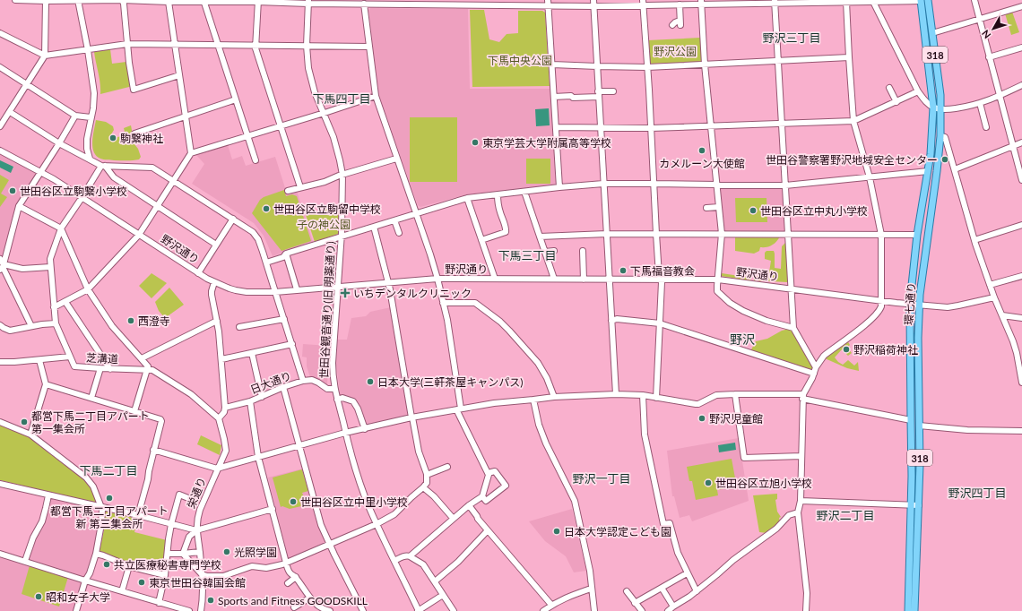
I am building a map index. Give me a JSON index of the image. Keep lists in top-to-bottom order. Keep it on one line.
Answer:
{"streets":{"main road":["318","環七通り"],"street":["野沢通り","世田谷観音通り(旧 明薬通り)","芝溝道","日大通り","栄通り"]},"crossings":[["野沢通り","環七通り"],["野沢通り","世田谷観音通り(旧 明薬通り)"],["野沢通り","芝溝道"],["世田谷観音通り(旧 明薬通り)","日大通り"],["芝溝道","栄通り"]],"districts":["野沢三丁目","下馬四丁目","下馬三丁目","野沢","下馬二丁目","野沢一丁目","野沢四丁目","野沢二丁目"],"parks":["野沢公園","下馬中央公園","子の神公園"],"places":{"other":["駒繋神社","東京学芸大学附属高等学校","カメルーン大使館","世田谷警察署野沢地域安全センター","世田谷区立駒繋小学校","世田谷区立駒留中学校","世田谷区立中丸小学校","下馬福音教会","西澄寺","野沢稲荷神社","日本大学(三軒茶屋キャンパス)","野沢児童館","都営下馬二丁目アパート 第一集会所","世田谷区立旭小学校","都営下馬二丁目アパート 新 第三集会所","世田谷区立中里小学校","日本大学認定こども園","光照学園","共立医療秘書専門学校","東京世田谷韓国会館","昭和女子大学","Sports and Fitness GOODSKILL"],"health":["いちデンタルクリニック"]},"north":"bottom left"}
